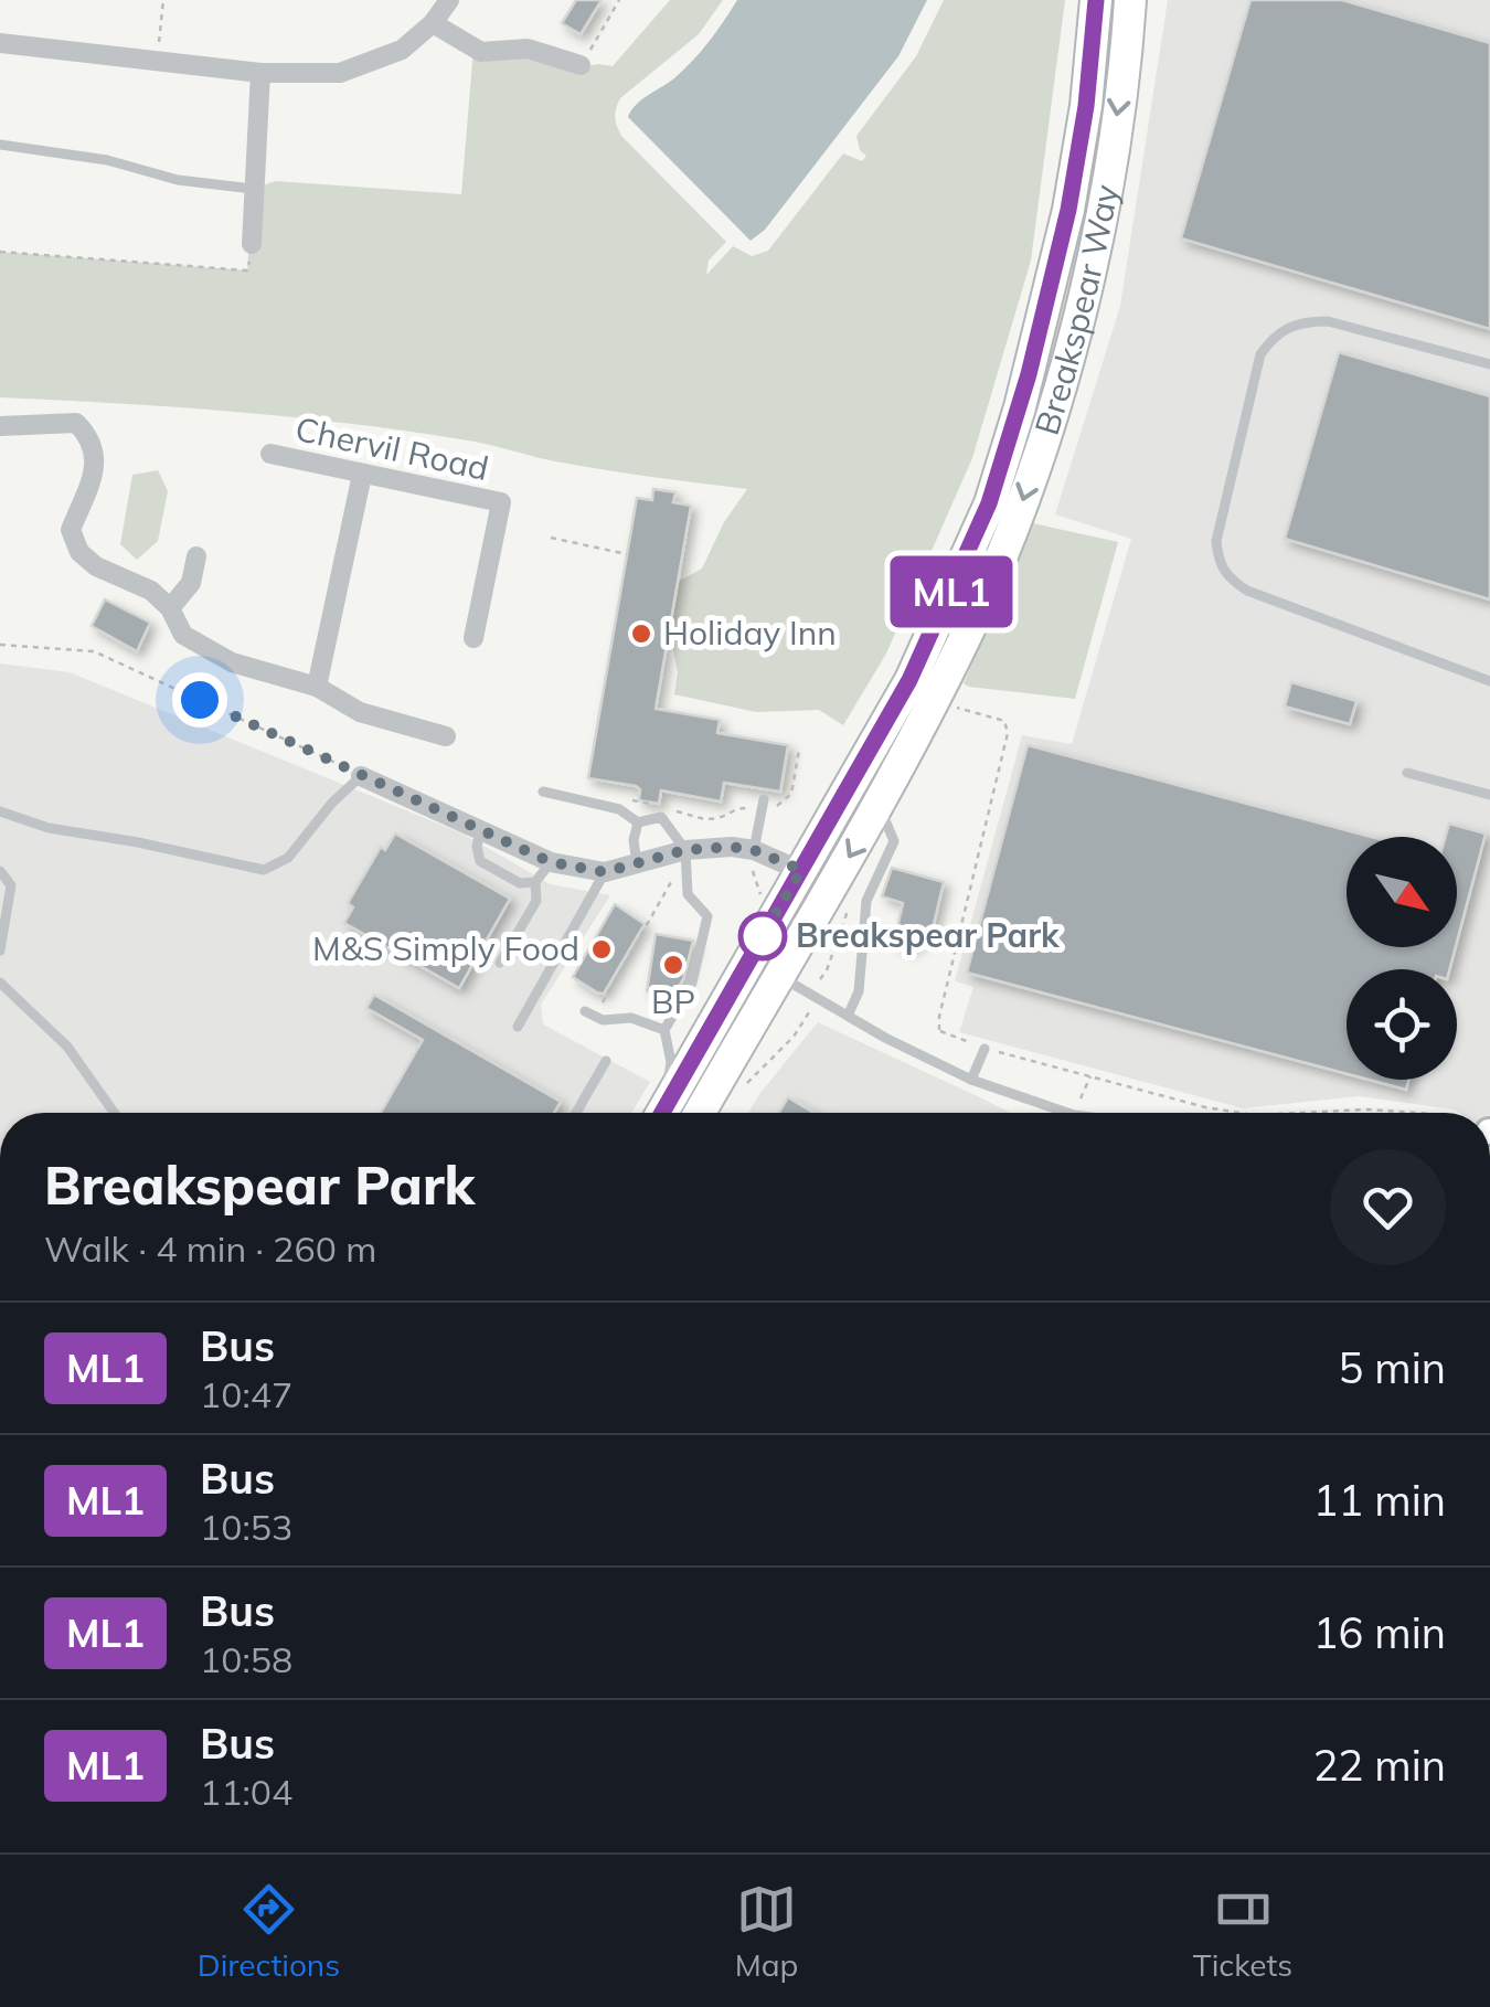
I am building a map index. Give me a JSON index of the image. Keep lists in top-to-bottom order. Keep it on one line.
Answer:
{"streets":{"main road":["Breakspear Way"],"street":["Chervil Road"]},"places":["Holiday Inn","Breakspear Park","M&S Simply Food","BP"],"lines":["bus line ML1"],"north":"bottom right","page":{"on_map":"ML1","heading":["Breakspear Park","Walk · 4 min · 260 m"],"list":[{"mark":"ML1","name":"Bus","note":"10:47","value":"5 min"},{"mark":"ML1","name":"Bus","note":"10:53","value":"11 min"},{"mark":"ML1","name":"Bus","note":"10:58","value":"16 min"},{"mark":"ML1","name":"Bus","note":"11:04","value":"22 min"}],"tabs":["Directions","Map","Tickets"]}}
